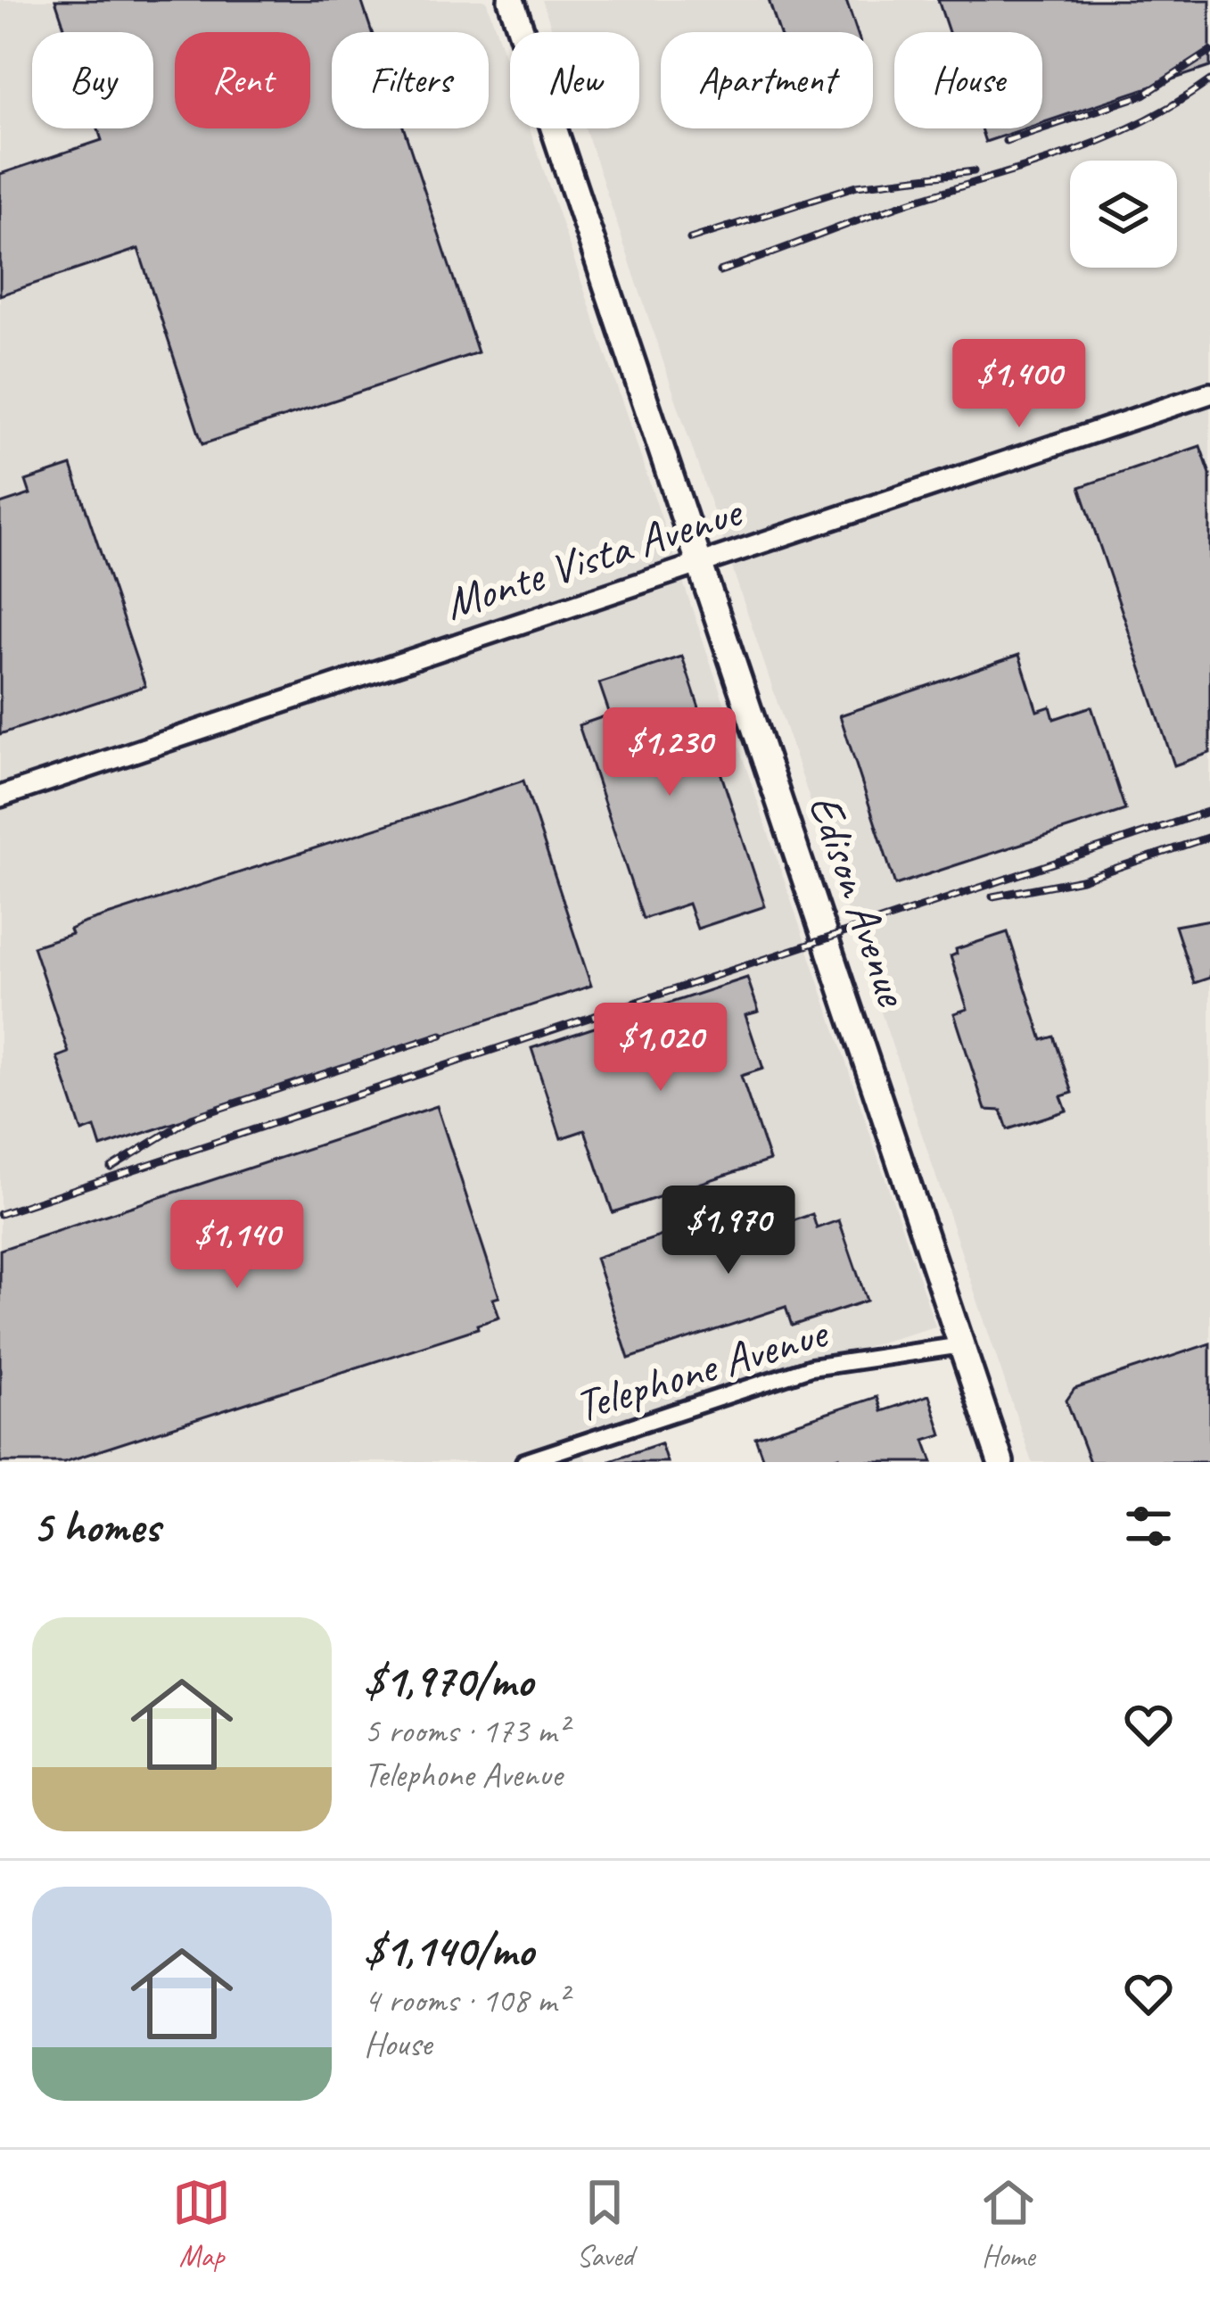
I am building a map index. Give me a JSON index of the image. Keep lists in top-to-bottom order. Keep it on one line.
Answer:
{"streets":{"main road":["Edison Avenue"],"street":["Monte Vista Avenue","Telephone Avenue"]},"crossings":[["Monte Vista Avenue","Edison Avenue"],["Edison Avenue","Telephone Avenue"]],"page":{"chip":["Buy","Rent","Filters","New","Apartment","House"],"price":["$1,400","$1,230","$1,020","$1,970","$1,140"],"heading":"5 homes","list":[{"name":"$1,970/mo","note":"5 rooms · 173 m² · Telephone Avenue"},{"name":"$1,140/mo","note":"4 rooms · 108 m² · House"}],"tabs":["Map","Saved","Home"]}}
